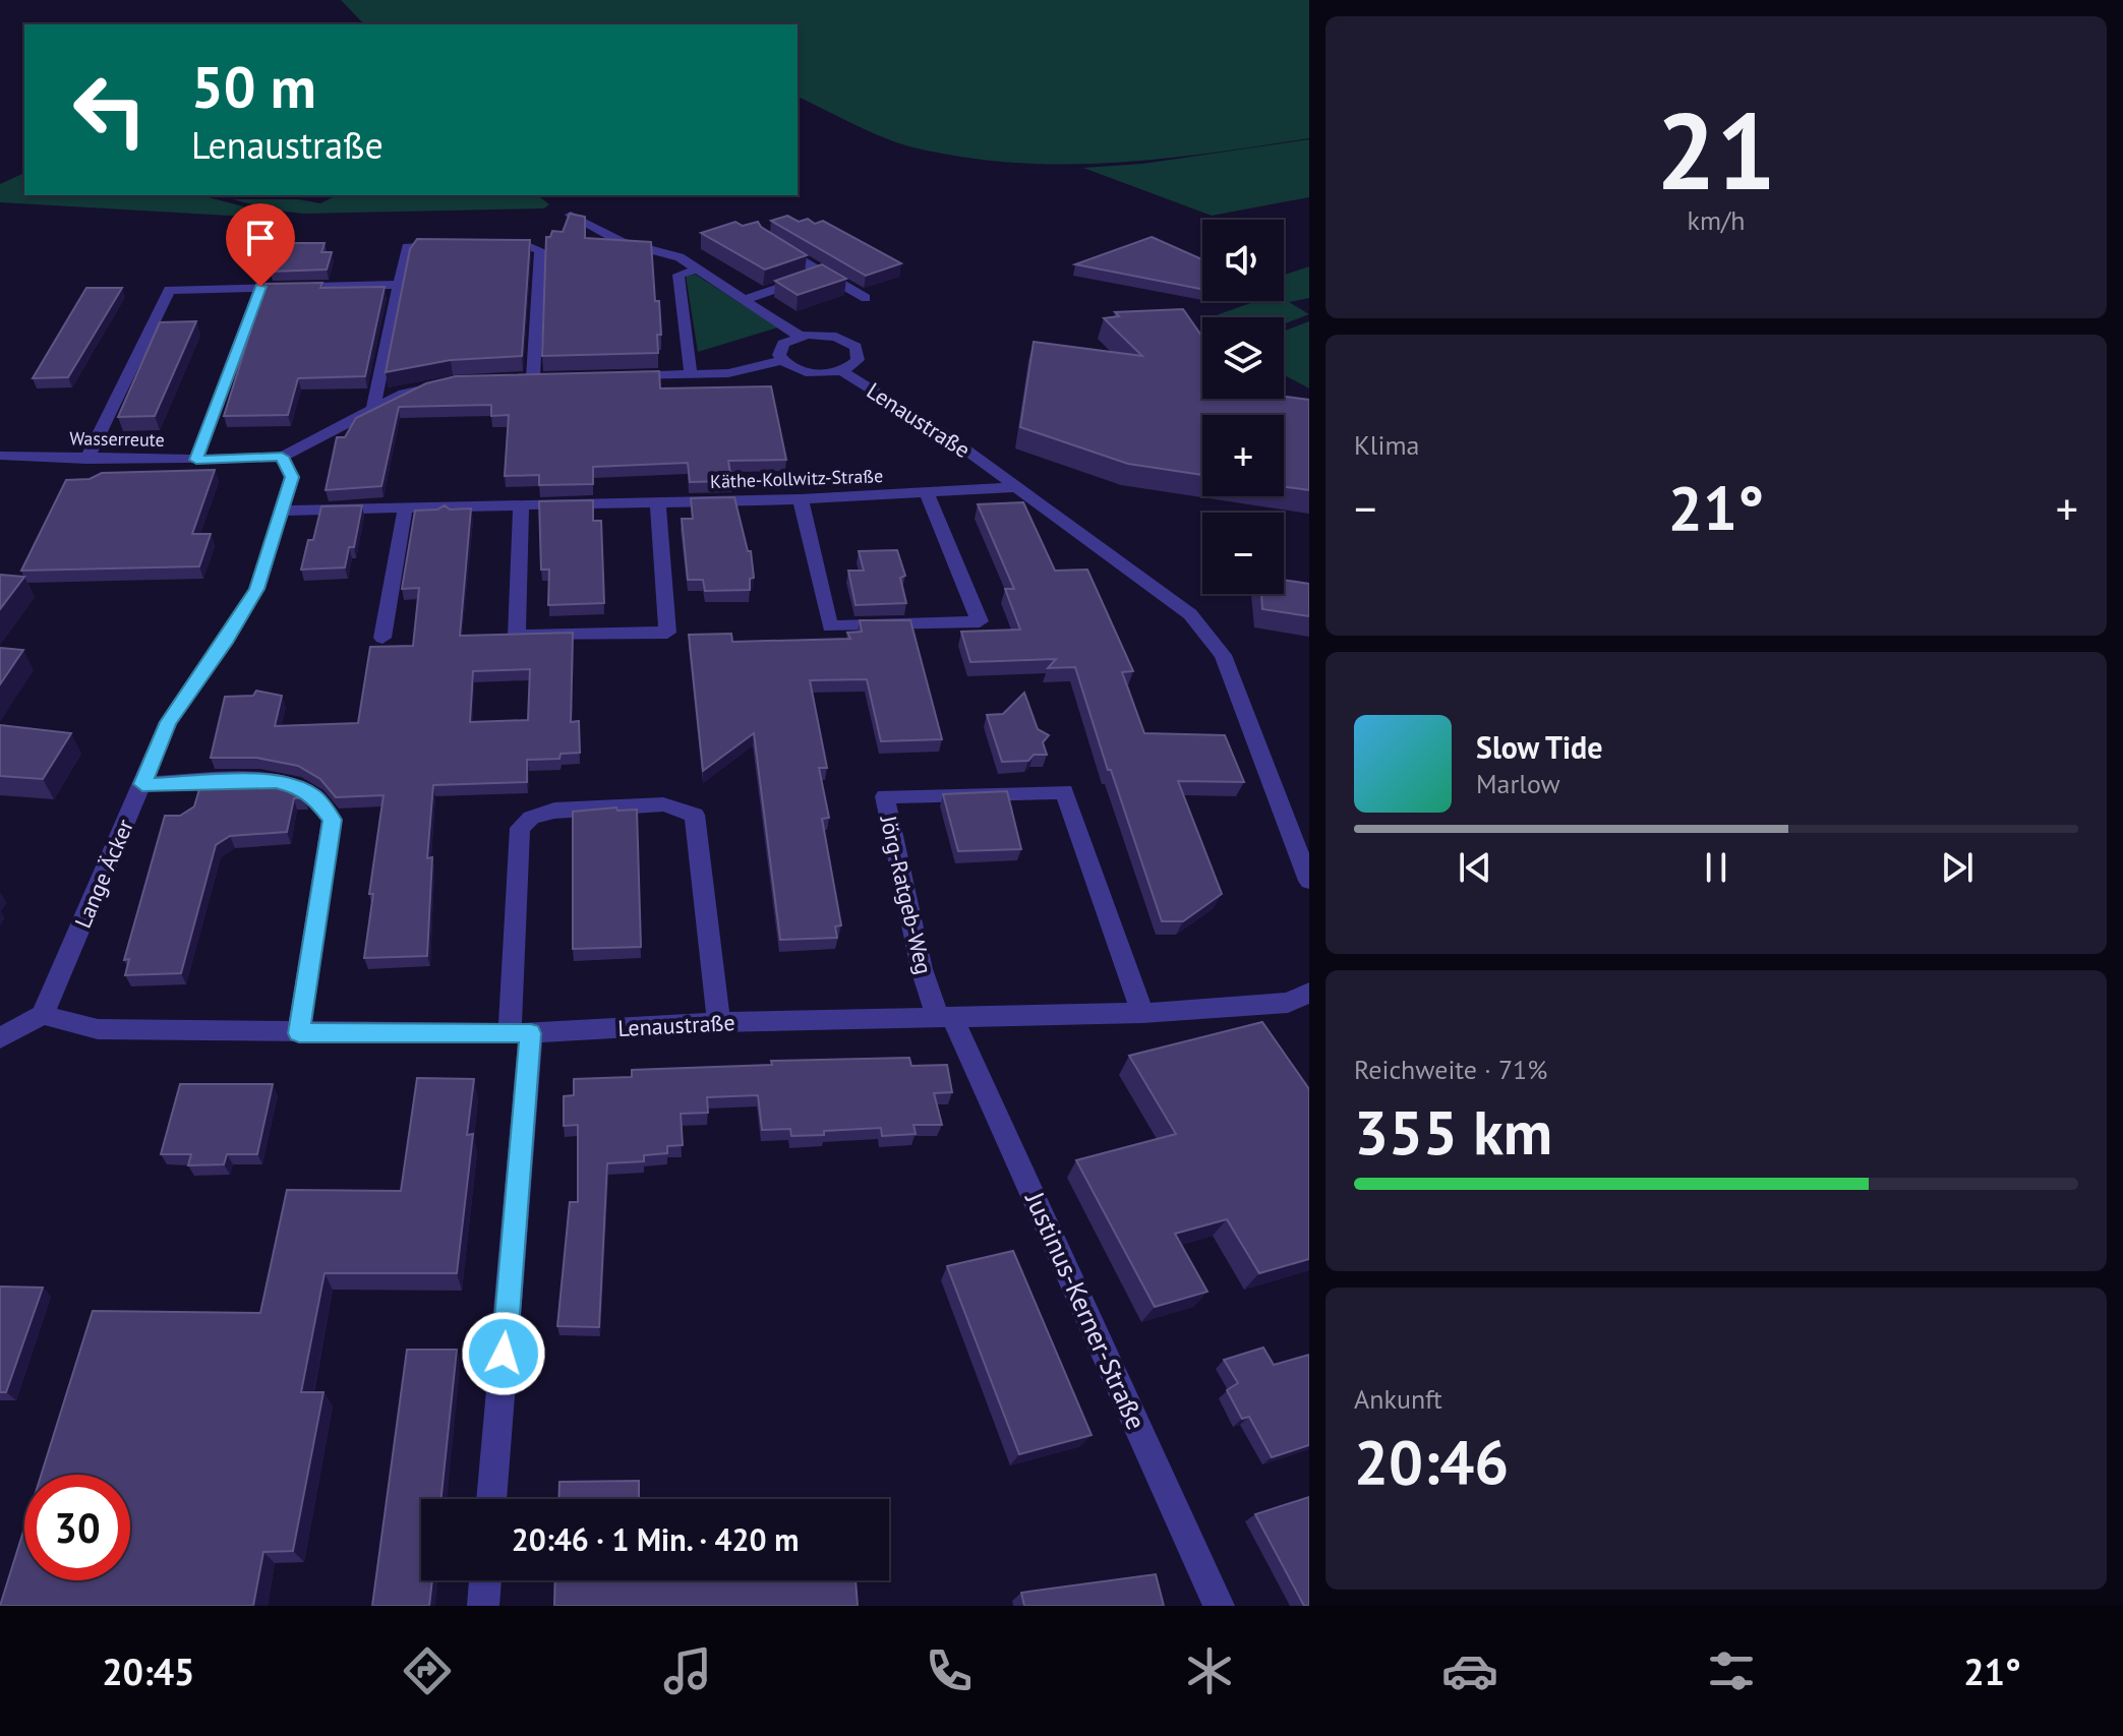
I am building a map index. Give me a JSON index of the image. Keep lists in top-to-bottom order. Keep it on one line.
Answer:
{"streets":{"street":["Lenaustraße","Wasserreute","Käthe-Kollwitz-Straße","Lange Äcker","Jörg-Ratgeb-Weg","Justinus-Kerner-Straße"]},"crossings":[["Lenaustraße","Käthe-Kollwitz-Straße"],["Lenaustraße","Lange Äcker"],["Lenaustraße","Jörg-Ratgeb-Weg"],["Lenaustraße","Justinus-Kerner-Straße"],["Wasserreute","Lange Äcker"],["Käthe-Kollwitz-Straße","Lange Äcker"],["Jörg-Ratgeb-Weg","Justinus-Kerner-Straße"]],"page":{"tile":[["21","km/h"],"Klima",["Reichweite · 71%","355 km"],["Ankunft","20:46"]],"turn":["50 m","Lenaustraße"],"map_buttons":["+","−"],"heat":["−","21°","+"],"song":["Slow Tide","Marlow"],"limit":"30","trip":"20:46 · 1 Min. · 420 m","tabs":["20:45","21°"]}}
